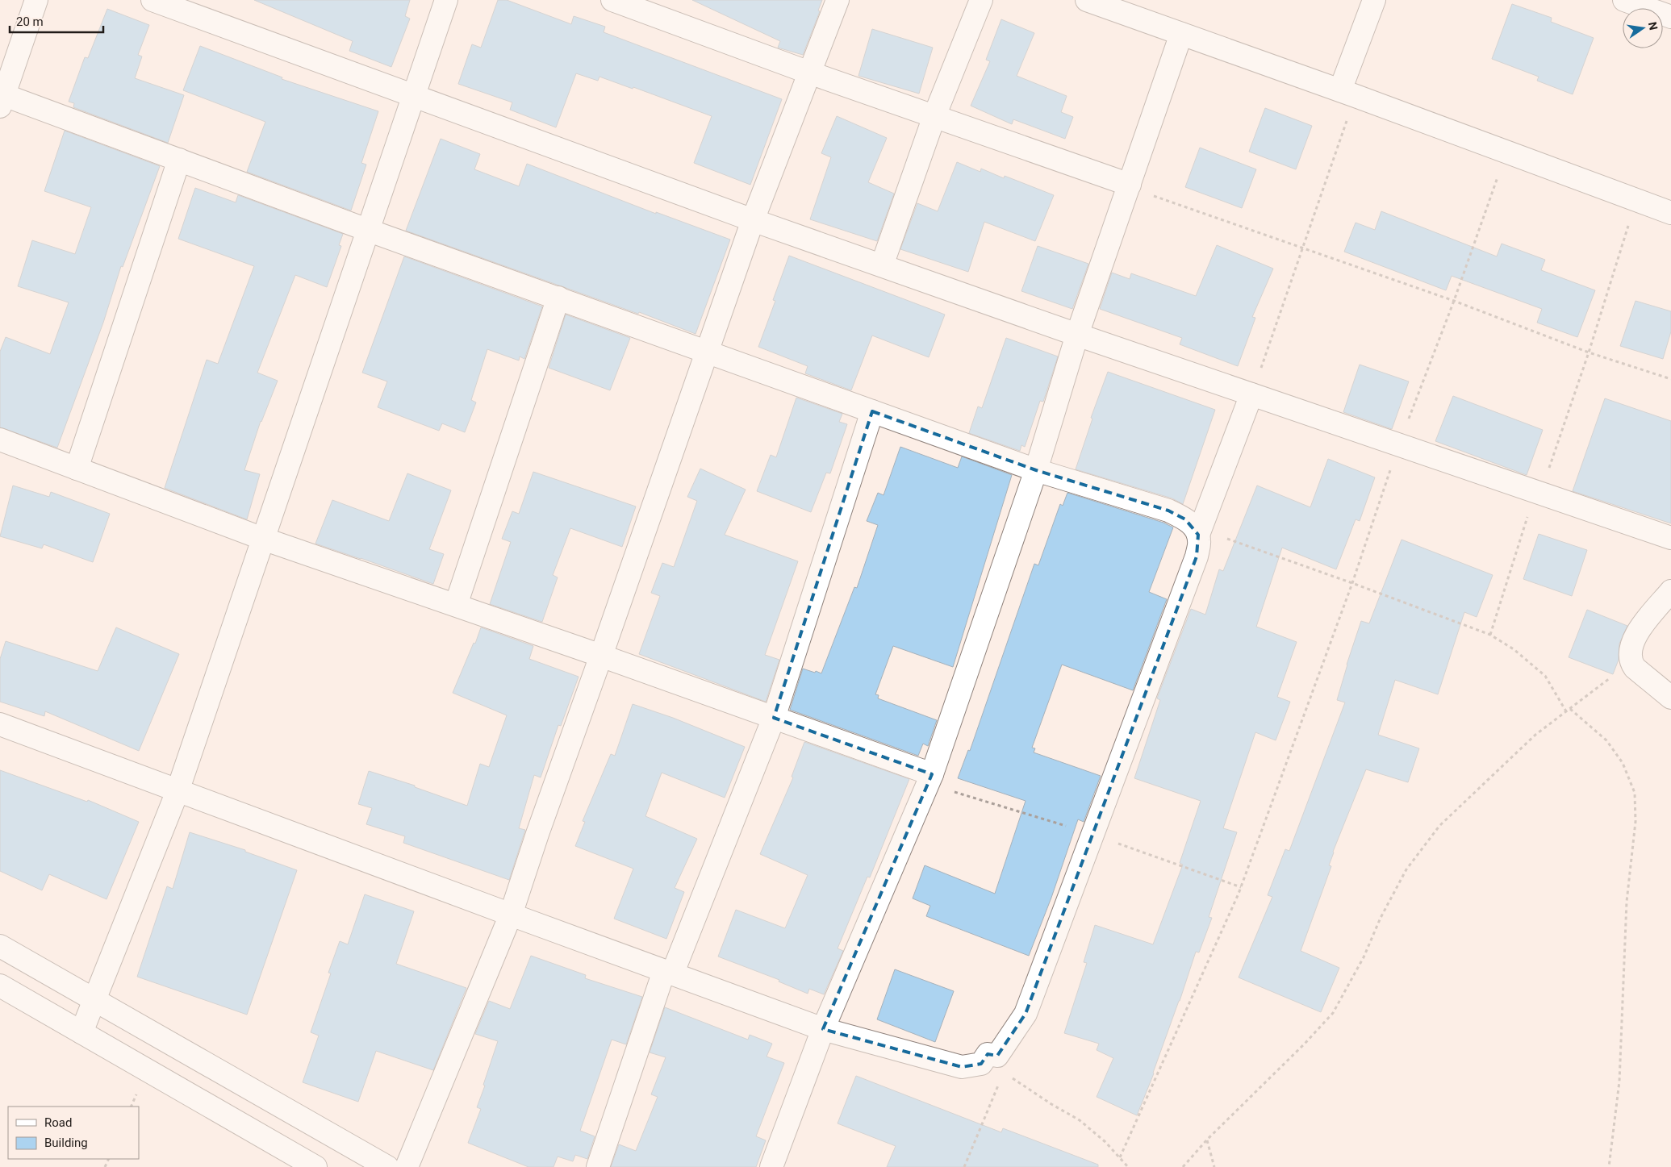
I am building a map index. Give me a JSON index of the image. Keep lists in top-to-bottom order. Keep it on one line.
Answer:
{"legend":["Road","Building"],"scale_bar":"20 m","north":"right"}
